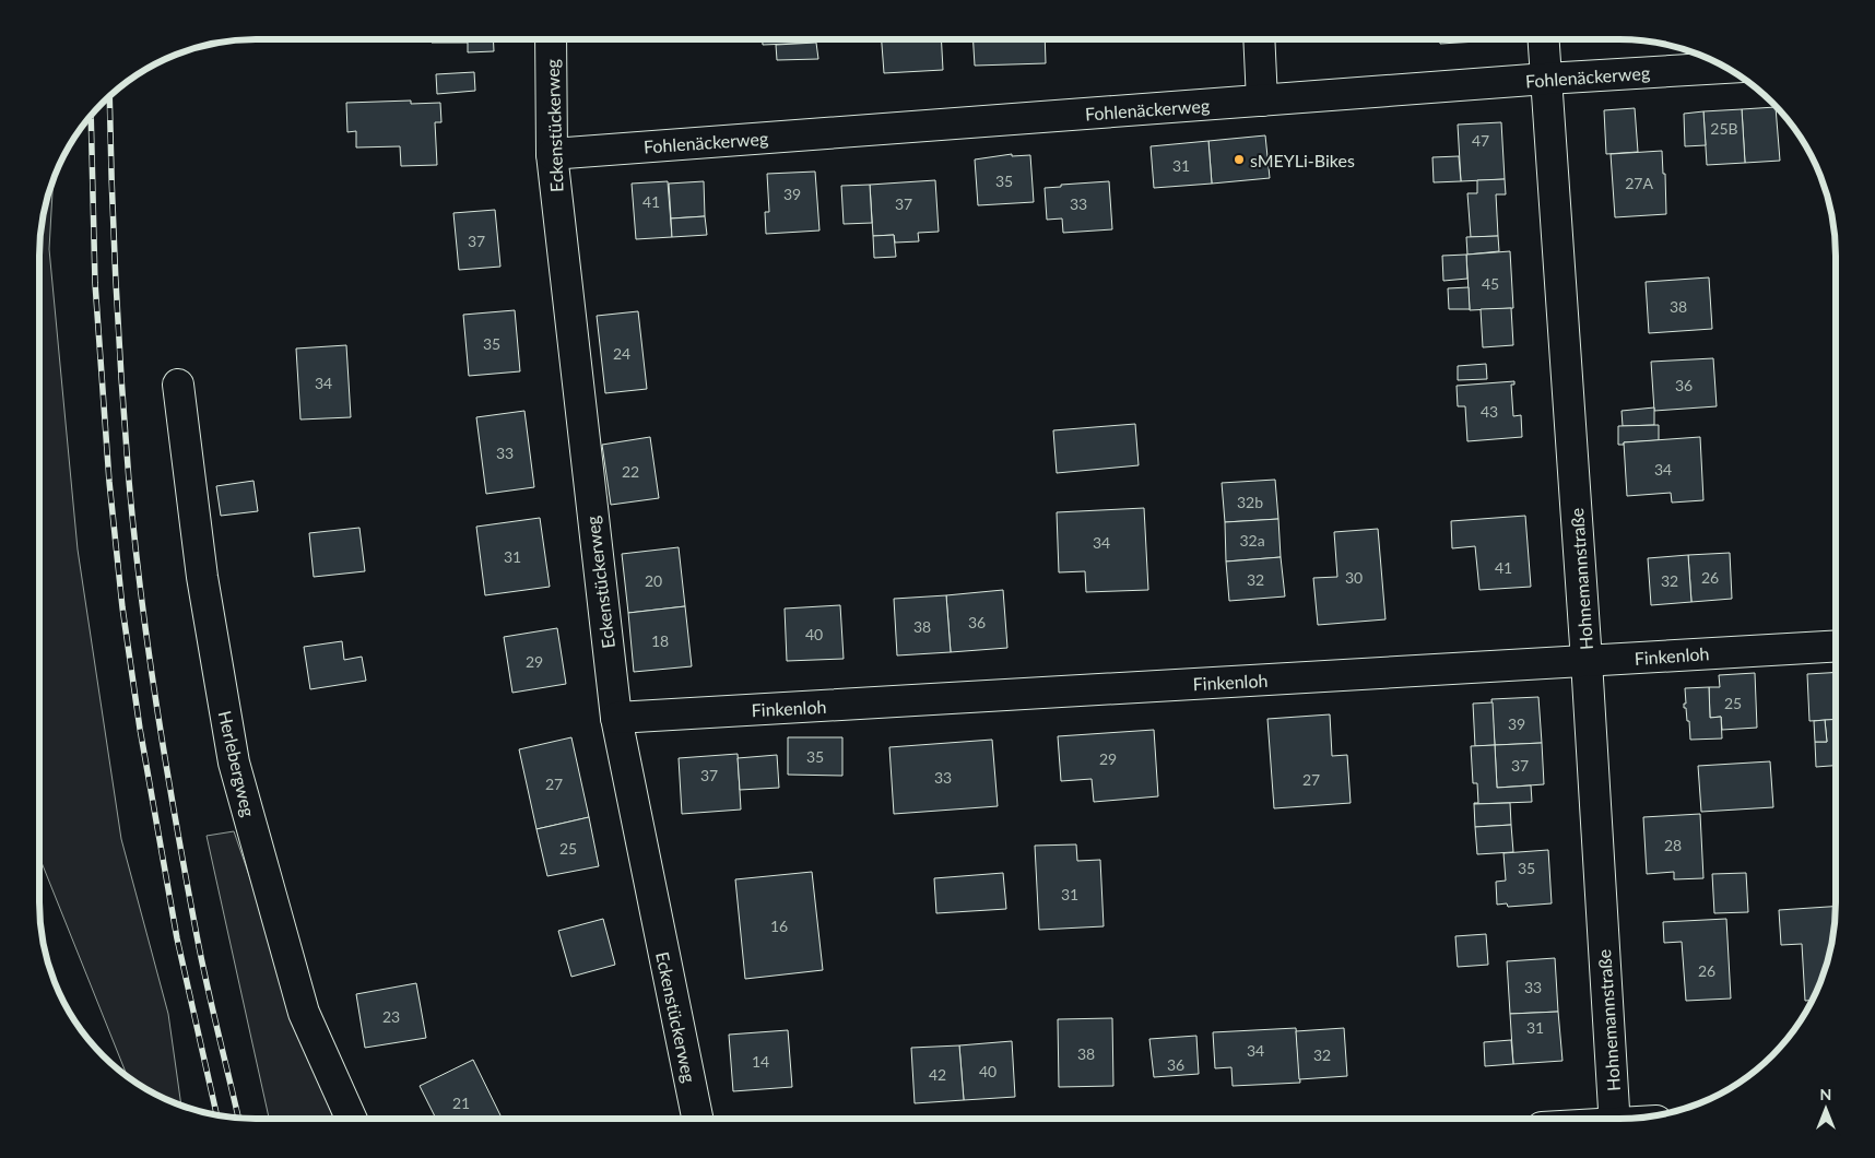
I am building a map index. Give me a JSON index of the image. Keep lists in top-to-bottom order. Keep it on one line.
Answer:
{"streets":{"street":["Fohlenäckerweg","Eckenstückerweg","Hohnemannstraße","Finkenloh","Herlebergweg"]},"crossings":[["Fohlenäckerweg","Eckenstückerweg"],["Fohlenäckerweg","Hohnemannstraße"],["Eckenstückerweg","Finkenloh"],["Hohnemannstraße","Finkenloh"]],"places":["sMEYLi-Bikes"],"house_numbers":["25B","47","31","35","27A","39","41","37","33","37","45","38","35","24","34","36","43","33","34","22","32b","32a","34","31","41","30","26","32","20","32","36","38","40","18","29","25","39","35","29","37","37","33","27","27","28","25","35","31","16","26","33","23","31","34","38","32","14","36","40","42","21"],"north":"top"}
